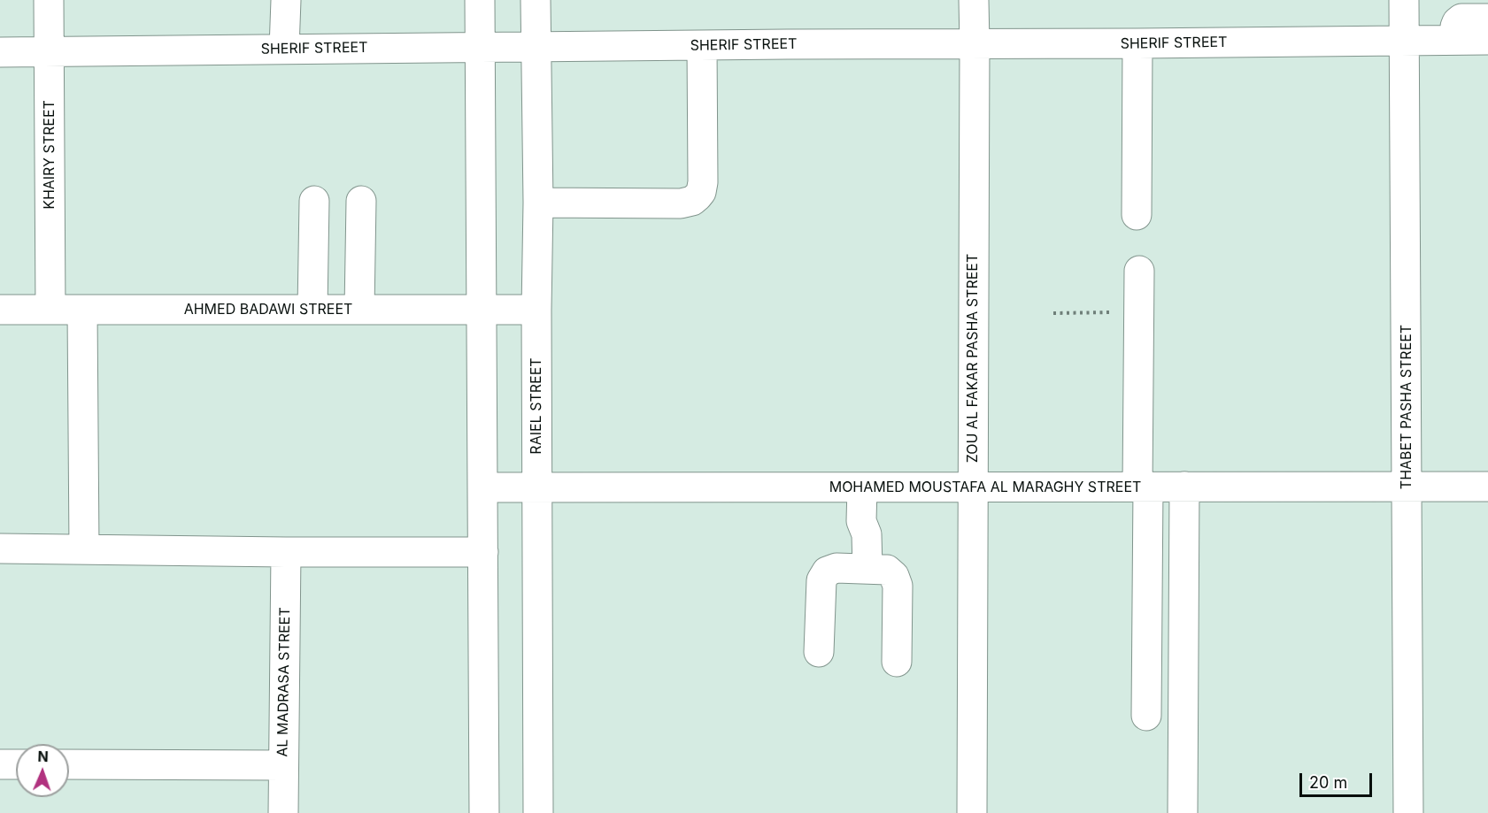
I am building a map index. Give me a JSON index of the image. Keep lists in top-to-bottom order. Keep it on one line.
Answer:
{"streets":{"street":["SHERIF STREET","KHAIRY STREET","AHMED BADAWI STREET","ZOU AL FAKAR PASHA STREET","RAIEL STREET","THABET PASHA STREET","MOHAMED MOUSTAFA AL MARAGHY STREET","AL MADRASA STREET"]},"crossings":[["SHERIF STREET","KHAIRY STREET"],["SHERIF STREET","ZOU AL FAKAR PASHA STREET"],["SHERIF STREET","RAIEL STREET"],["SHERIF STREET","THABET PASHA STREET"],["KHAIRY STREET","AHMED BADAWI STREET"],["AHMED BADAWI STREET","RAIEL STREET"],["ZOU AL FAKAR PASHA STREET","MOHAMED MOUSTAFA AL MARAGHY STREET"],["RAIEL STREET","MOHAMED MOUSTAFA AL MARAGHY STREET"],["THABET PASHA STREET","MOHAMED MOUSTAFA AL MARAGHY STREET"]],"scale_bar":"20 m","north":"top"}
